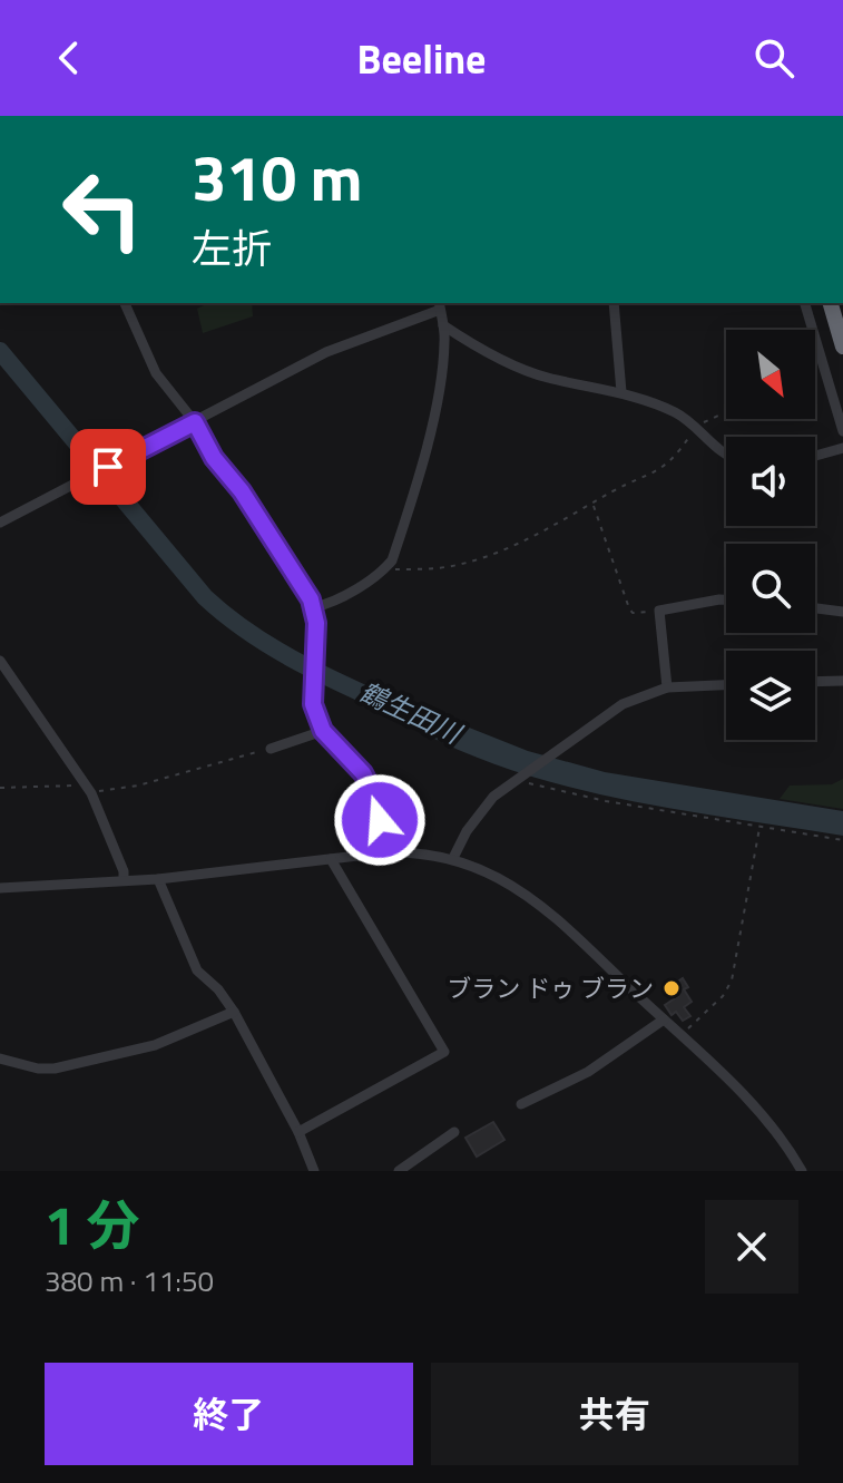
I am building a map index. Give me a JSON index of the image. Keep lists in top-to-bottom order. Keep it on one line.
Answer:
{"water":["鶴生田川"],"places":["ブラン ドゥ ブラン"],"north":"bottom right","page":{"header":"Beeline","turn":["310 m","左折"],"heading":["1 分","380 m · 11:50"],"buttons":["終了","共有"]}}
